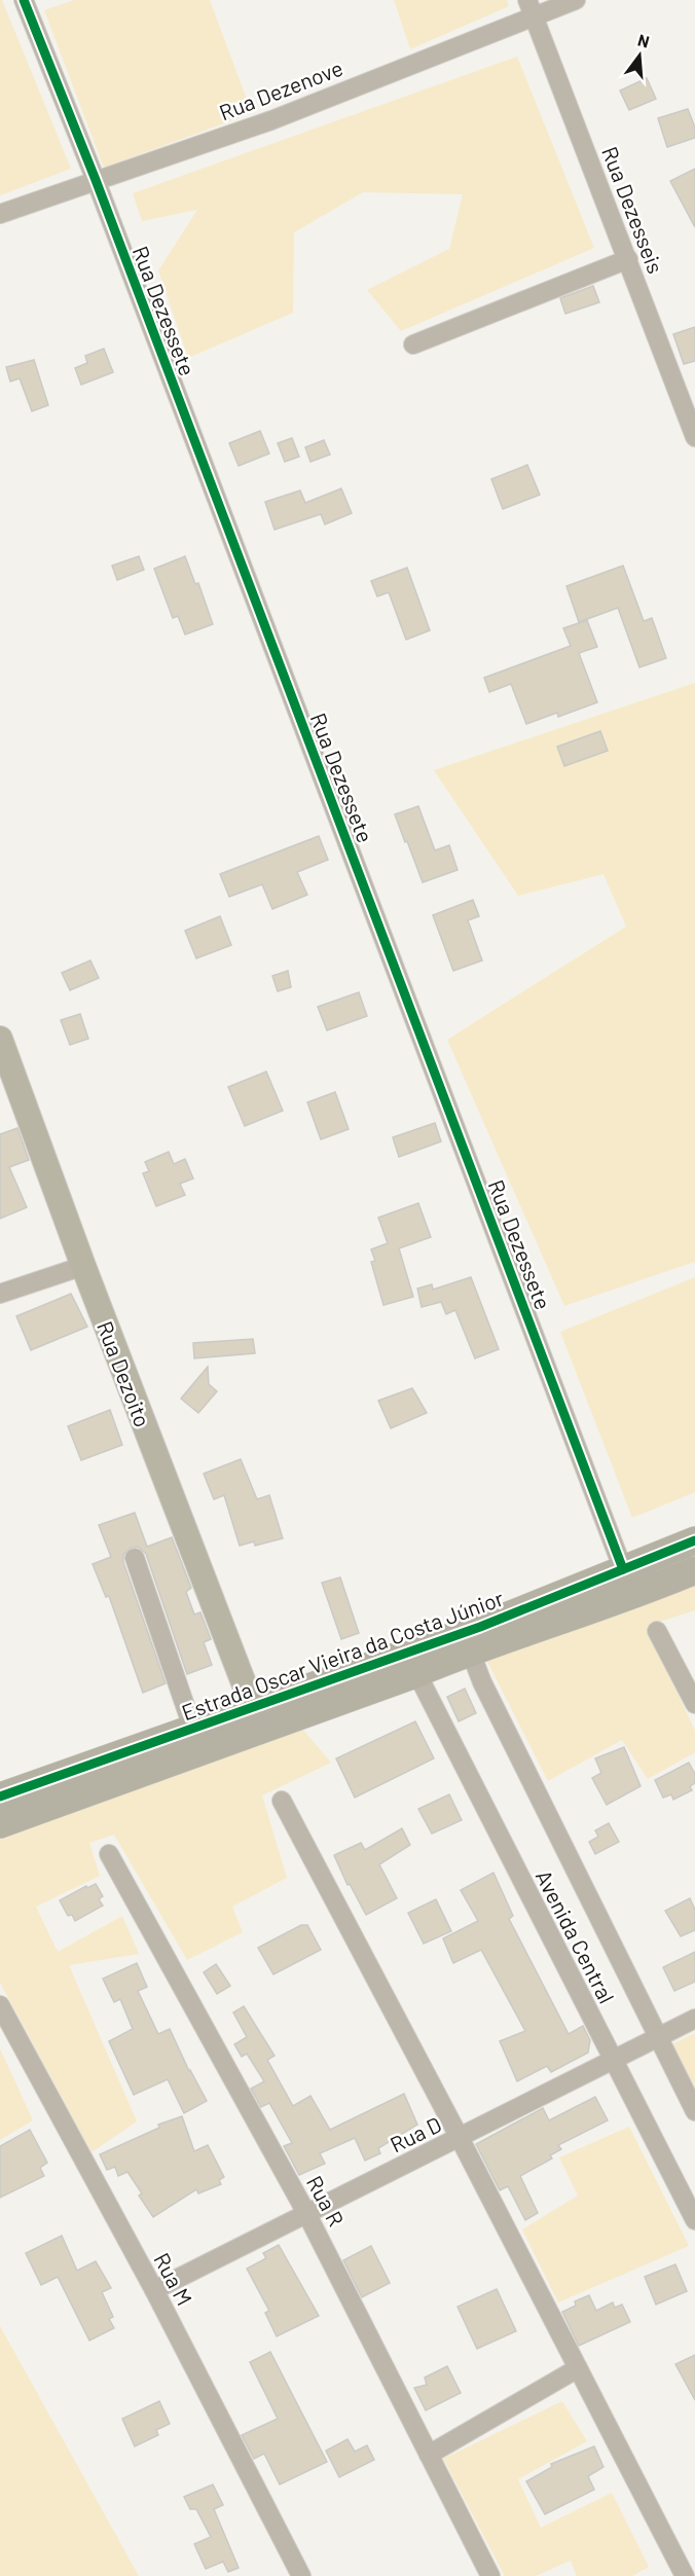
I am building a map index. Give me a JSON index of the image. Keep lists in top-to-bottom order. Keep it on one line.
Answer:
{"streets":{"main road":["Rua Dezoito","Estrada Oscar Vieira da Costa Júnior"],"street":["Rua Dezenove","Rua Dezesseis","Rua Dezessete","Avenida Central","Rua D","Rua R","Rua M"]},"crossings":[["Rua Dezenove","Rua Dezesseis"],["Rua Dezenove","Rua Dezessete"],["Rua Dezessete","Estrada Oscar Vieira da Costa Júnior"],["Rua Dezoito","Estrada Oscar Vieira da Costa Júnior"],["Estrada Oscar Vieira da Costa Júnior","Avenida Central"],["Avenida Central","Rua D"],["Rua D","Rua R"],["Rua D","Rua M"]],"north":"top"}
